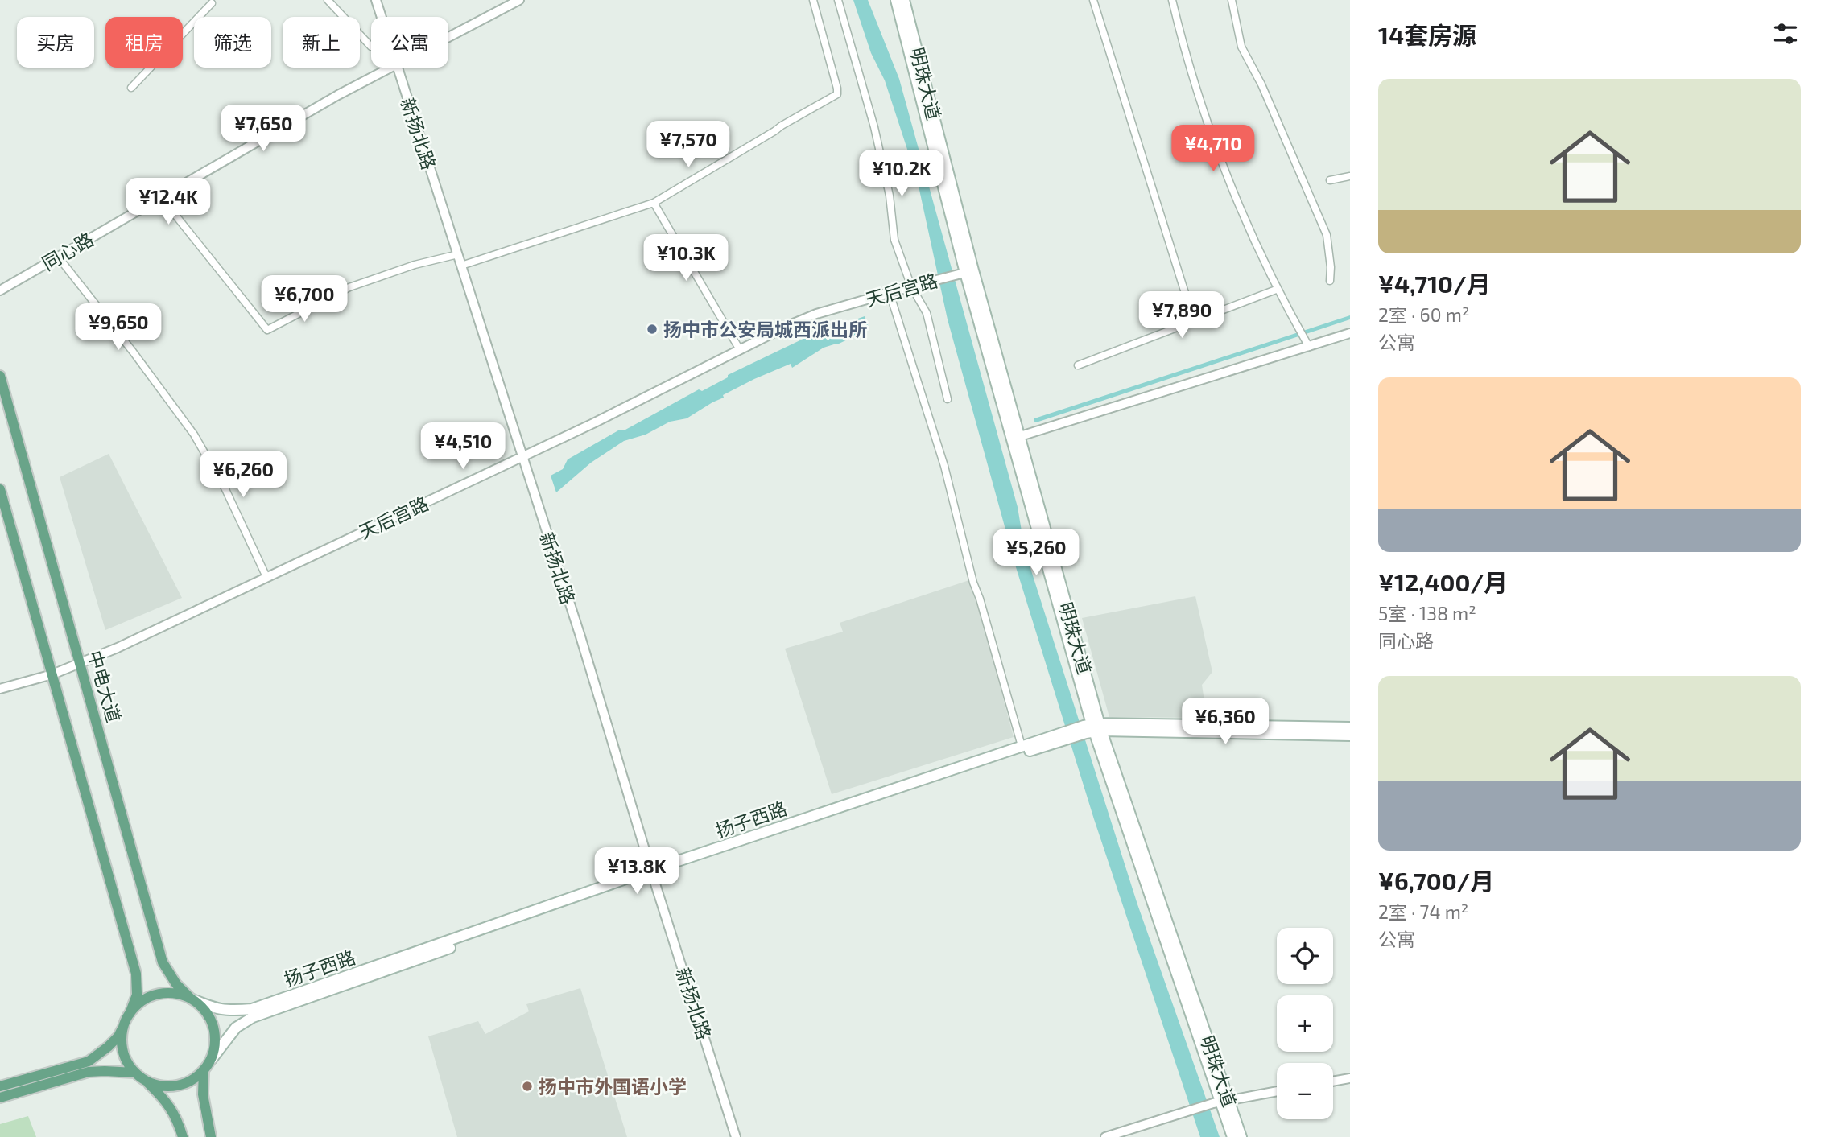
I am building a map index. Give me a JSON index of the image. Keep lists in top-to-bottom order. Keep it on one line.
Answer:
{"streets":{"main road":["明珠大道","中电大道","扬子西路"],"street":["新扬北路","同心路","天后宫路"]},"crossings":[["明珠大道","天后宫路"],["明珠大道","扬子西路"],["新扬北路","天后宫路"],["新扬北路","扬子西路"],["天后宫路","中电大道"],["中电大道","扬子西路"]],"places":["扬中市公安局城西派出所","扬中市外国语小学"],"page":{"heading":"14套房源","chip":["买房","租房","筛选","新上","公寓"],"list":[{"name":"¥4,710/月","note":"2室 · 60 m² · 公寓"},{"name":"¥12,400/月","note":"5室 · 138 m² · 同心路"},{"name":"¥6,700/月","note":"2室 · 74 m² · 公寓"}],"price":["¥7,650","¥7,570","¥4,710","¥10.2K","¥12.4K","¥10.3K","¥6,700","¥7,890","¥9,650","¥4,510","¥6,260","¥5,260","¥6,360","¥13.8K"],"map_buttons":["+","−"]}}
